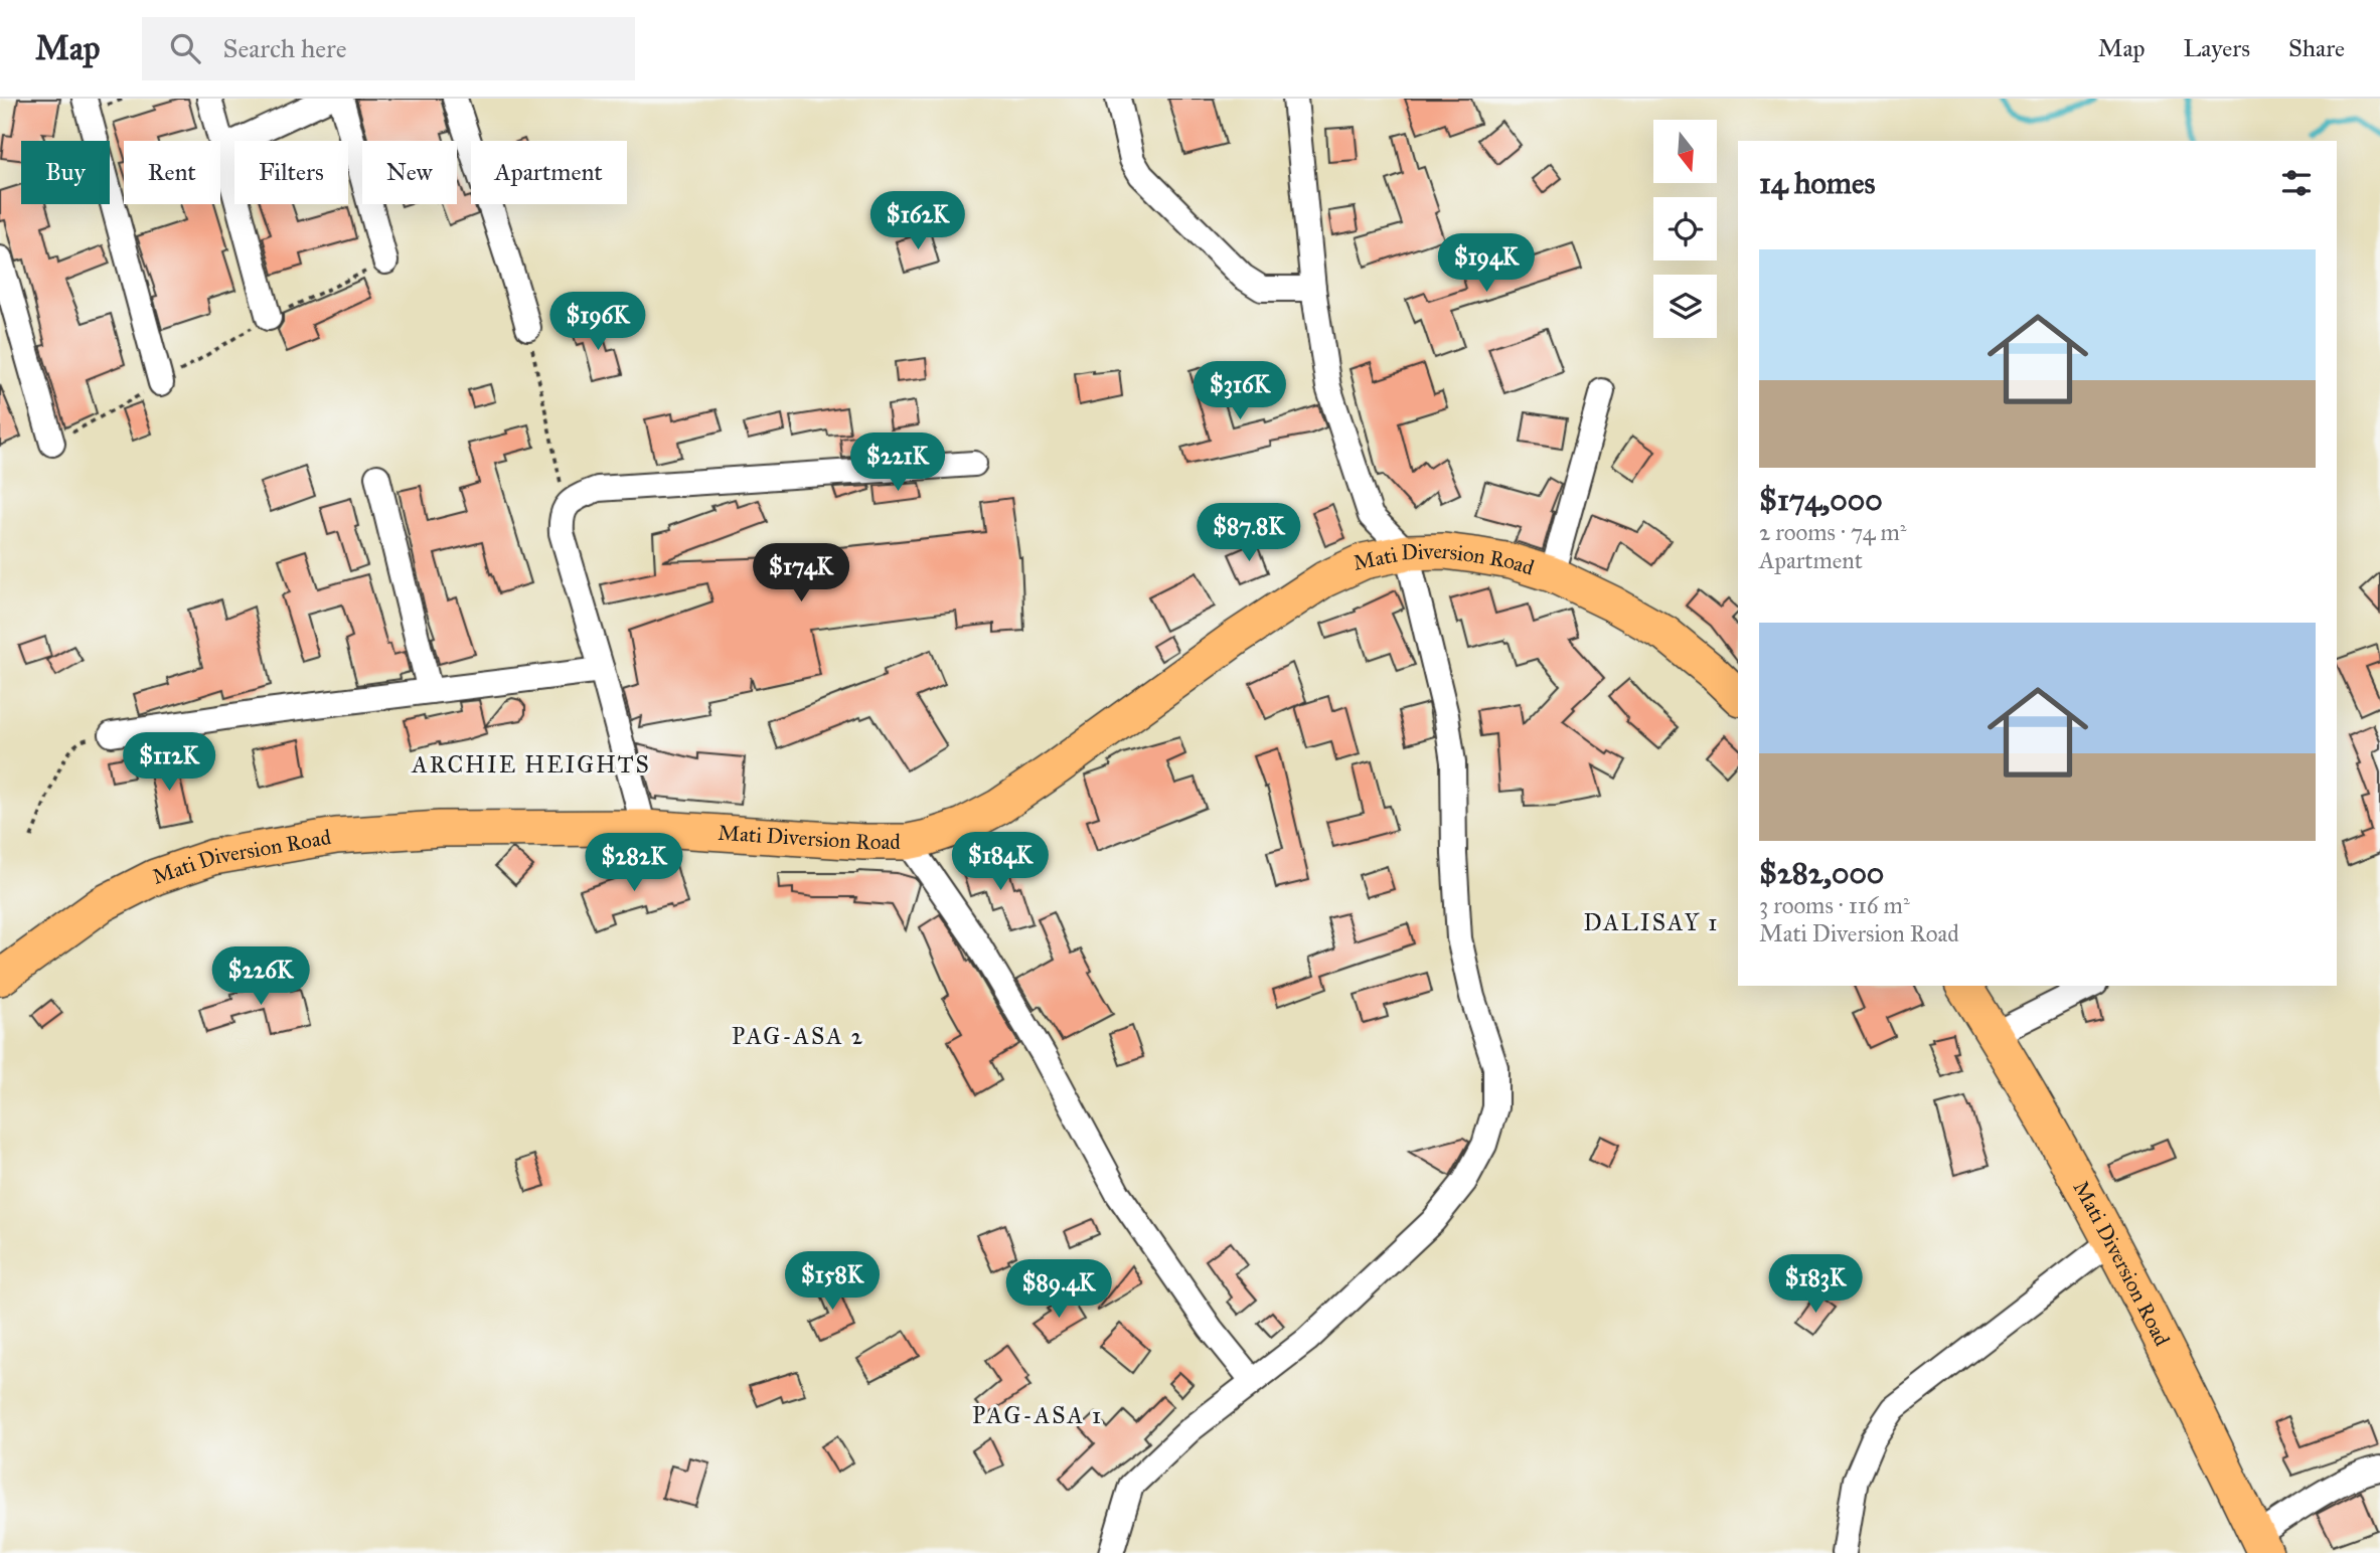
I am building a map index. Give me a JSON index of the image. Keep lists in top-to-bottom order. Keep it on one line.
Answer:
{"streets":{"highway":["Mati Diversion Road"]},"districts":["ARCHIE HEIGHTS","DALISAY 1","PAG-ASA 2","PAG-ASA 1"],"north":"bottom","page":{"header":"Map","search":"Search here","nav":["Map","Layers","Share"],"chip":["Buy","Rent","Filters","New","Apartment"],"heading":"14 homes","price":["$162K","$194K","$196K","$316K","$221K","$87.8K","$174K","$112K","$184K","$282K","$226K","$158K","$183K","$89.4K"],"list":[{"name":"$174,000","note":"2 rooms · 74 m² · Apartment"},{"name":"$282,000","note":"3 rooms · 116 m² · Mati Diversion Road"}]}}
